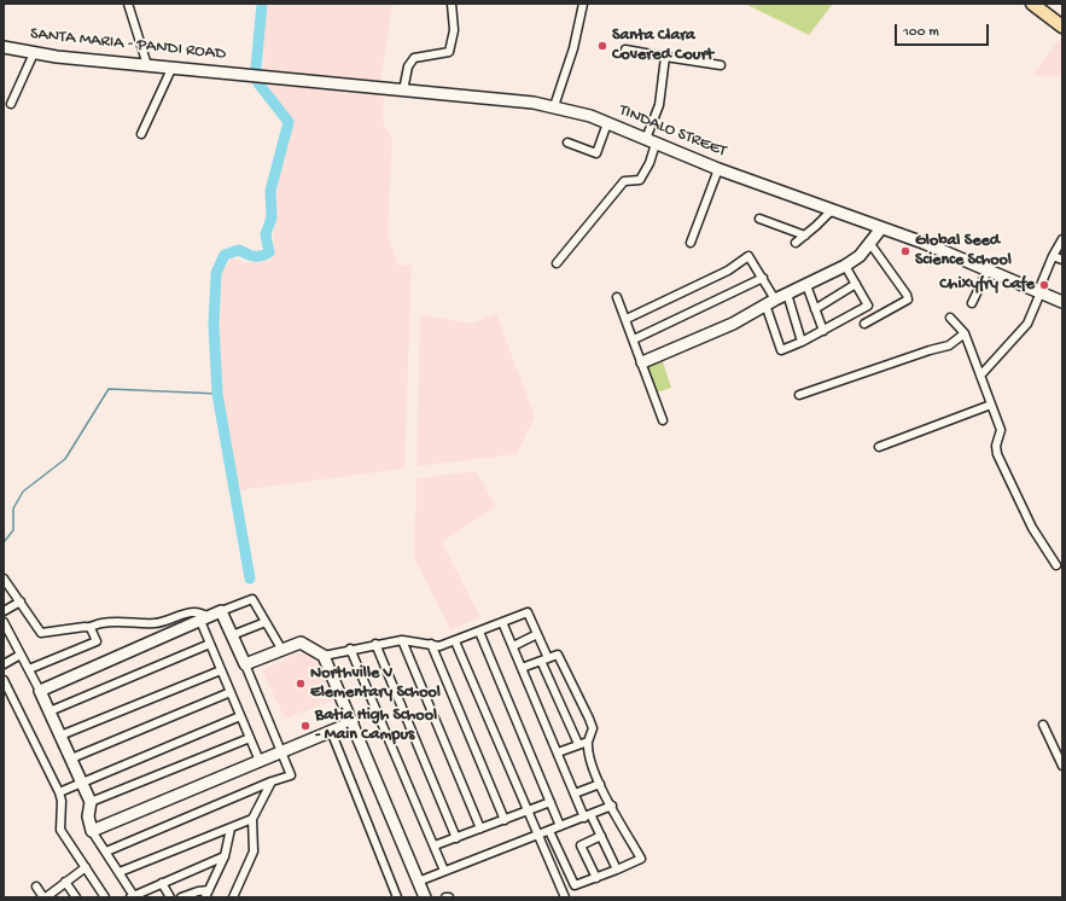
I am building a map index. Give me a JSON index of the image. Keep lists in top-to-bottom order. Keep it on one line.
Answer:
{"streets":{"street":["SANTA MARIA - PANDI ROAD","TINDALO STREET"]},"crossings":[["SANTA MARIA - PANDI ROAD","TINDALO STREET"]],"places":["Santa Clara Covered Court","Global Seed Science School","Chixyfry Cafe","Northville V Elementary School","Batia High School - Main Campus"],"scale_bar":"100 m"}
